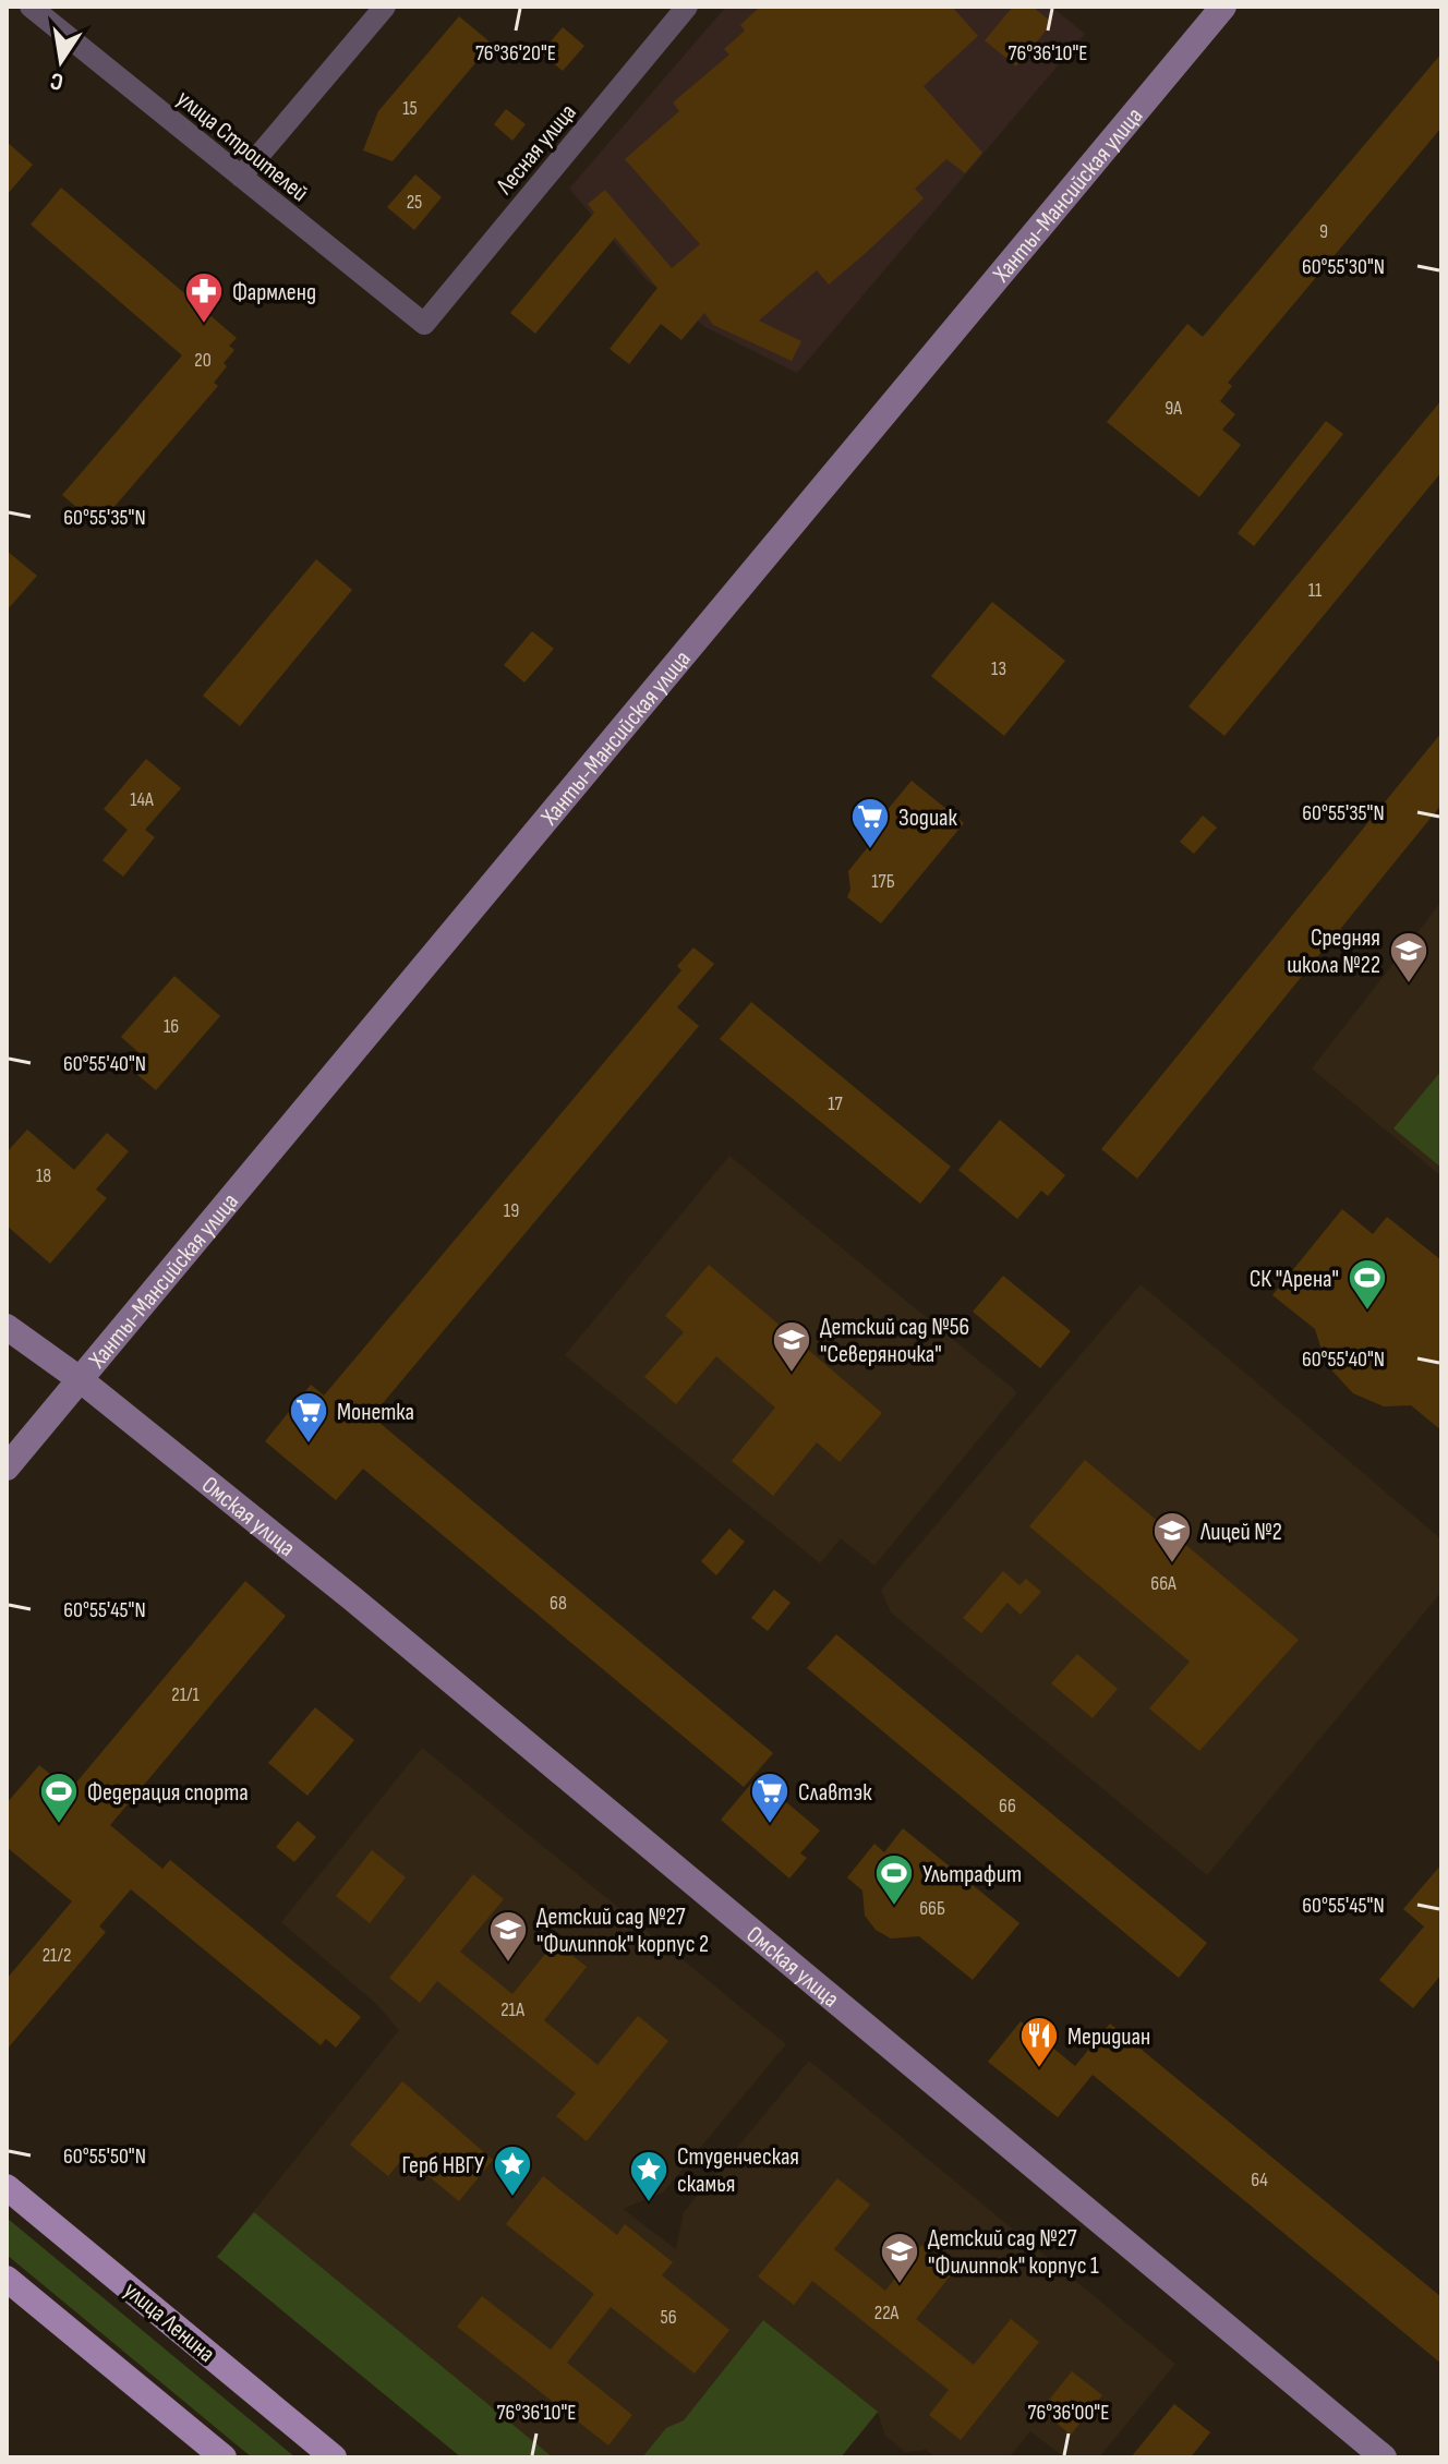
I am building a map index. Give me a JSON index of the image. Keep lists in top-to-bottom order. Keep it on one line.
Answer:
{"streets":{"main road":["Ханты-Мансийская улица","Омская улица","улица Ленина"],"street":["улица Строителей","Лесная улица"]},"crossings":[["улица Строителей","Лесная улица"],["Ханты-Мансийская улица","Омская улица"]],"places":{"pharmacy":["Фармленд"],"supermarket":["Зодиак","Монетка","Славтэк"],"school or university":["Средняя школа №22","Детский сад №56 \"Северяночка\"","Лицей №2","Детский сад №27 \"Филиппок\" корпус 2","Детский сад №27 \"Филиппок\" корпус 1"],"sports":["СК \"Арена\"","Федерация спорта","Ультрафит"],"restaurant":["Меридиан"],"place":["Герб НВГУ","Студенческая скамья"]},"house_numbers":["15","25","9","20","9А","11","13","14А","17Б","16","17","18","19","66А","68","21/1","66","66Б","21/2","21А","64","22А","56"],"north":"bottom","coordinates":["76°36'20\"E","76°36'10\"E","60°55'30\"N","60°55'35\"N","60°55'40\"N","60°55'45\"N","60°55'50\"N","76°36'00\"E"]}
